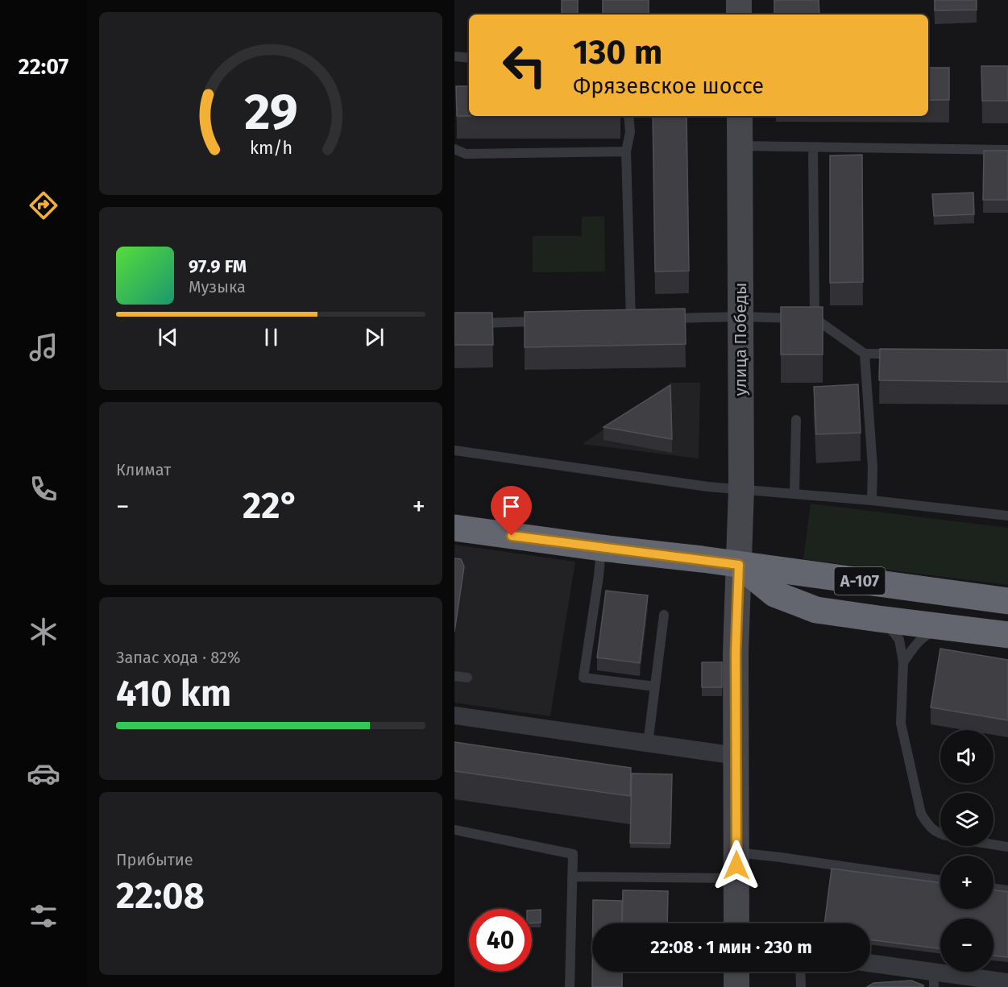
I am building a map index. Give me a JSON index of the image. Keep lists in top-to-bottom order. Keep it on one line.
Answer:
{"streets":{"highway":["А-107"],"main road":["улица Победы"]},"crossings":[["улица Победы","А-107"]],"page":{"tabs":"22:07","turn":["130 m","Фрязевское шоссе"],"song":["97.9 FM","Музыка"],"tile":["Климат",["Запас хода · 82%","410 km"],["Прибытие","22:08"]],"heat":["−","22°","+"],"map_buttons":["+","−"],"limit":"40","trip":"22:08 · 1 мин · 230 m","gauge":["29","km/h"]}}
